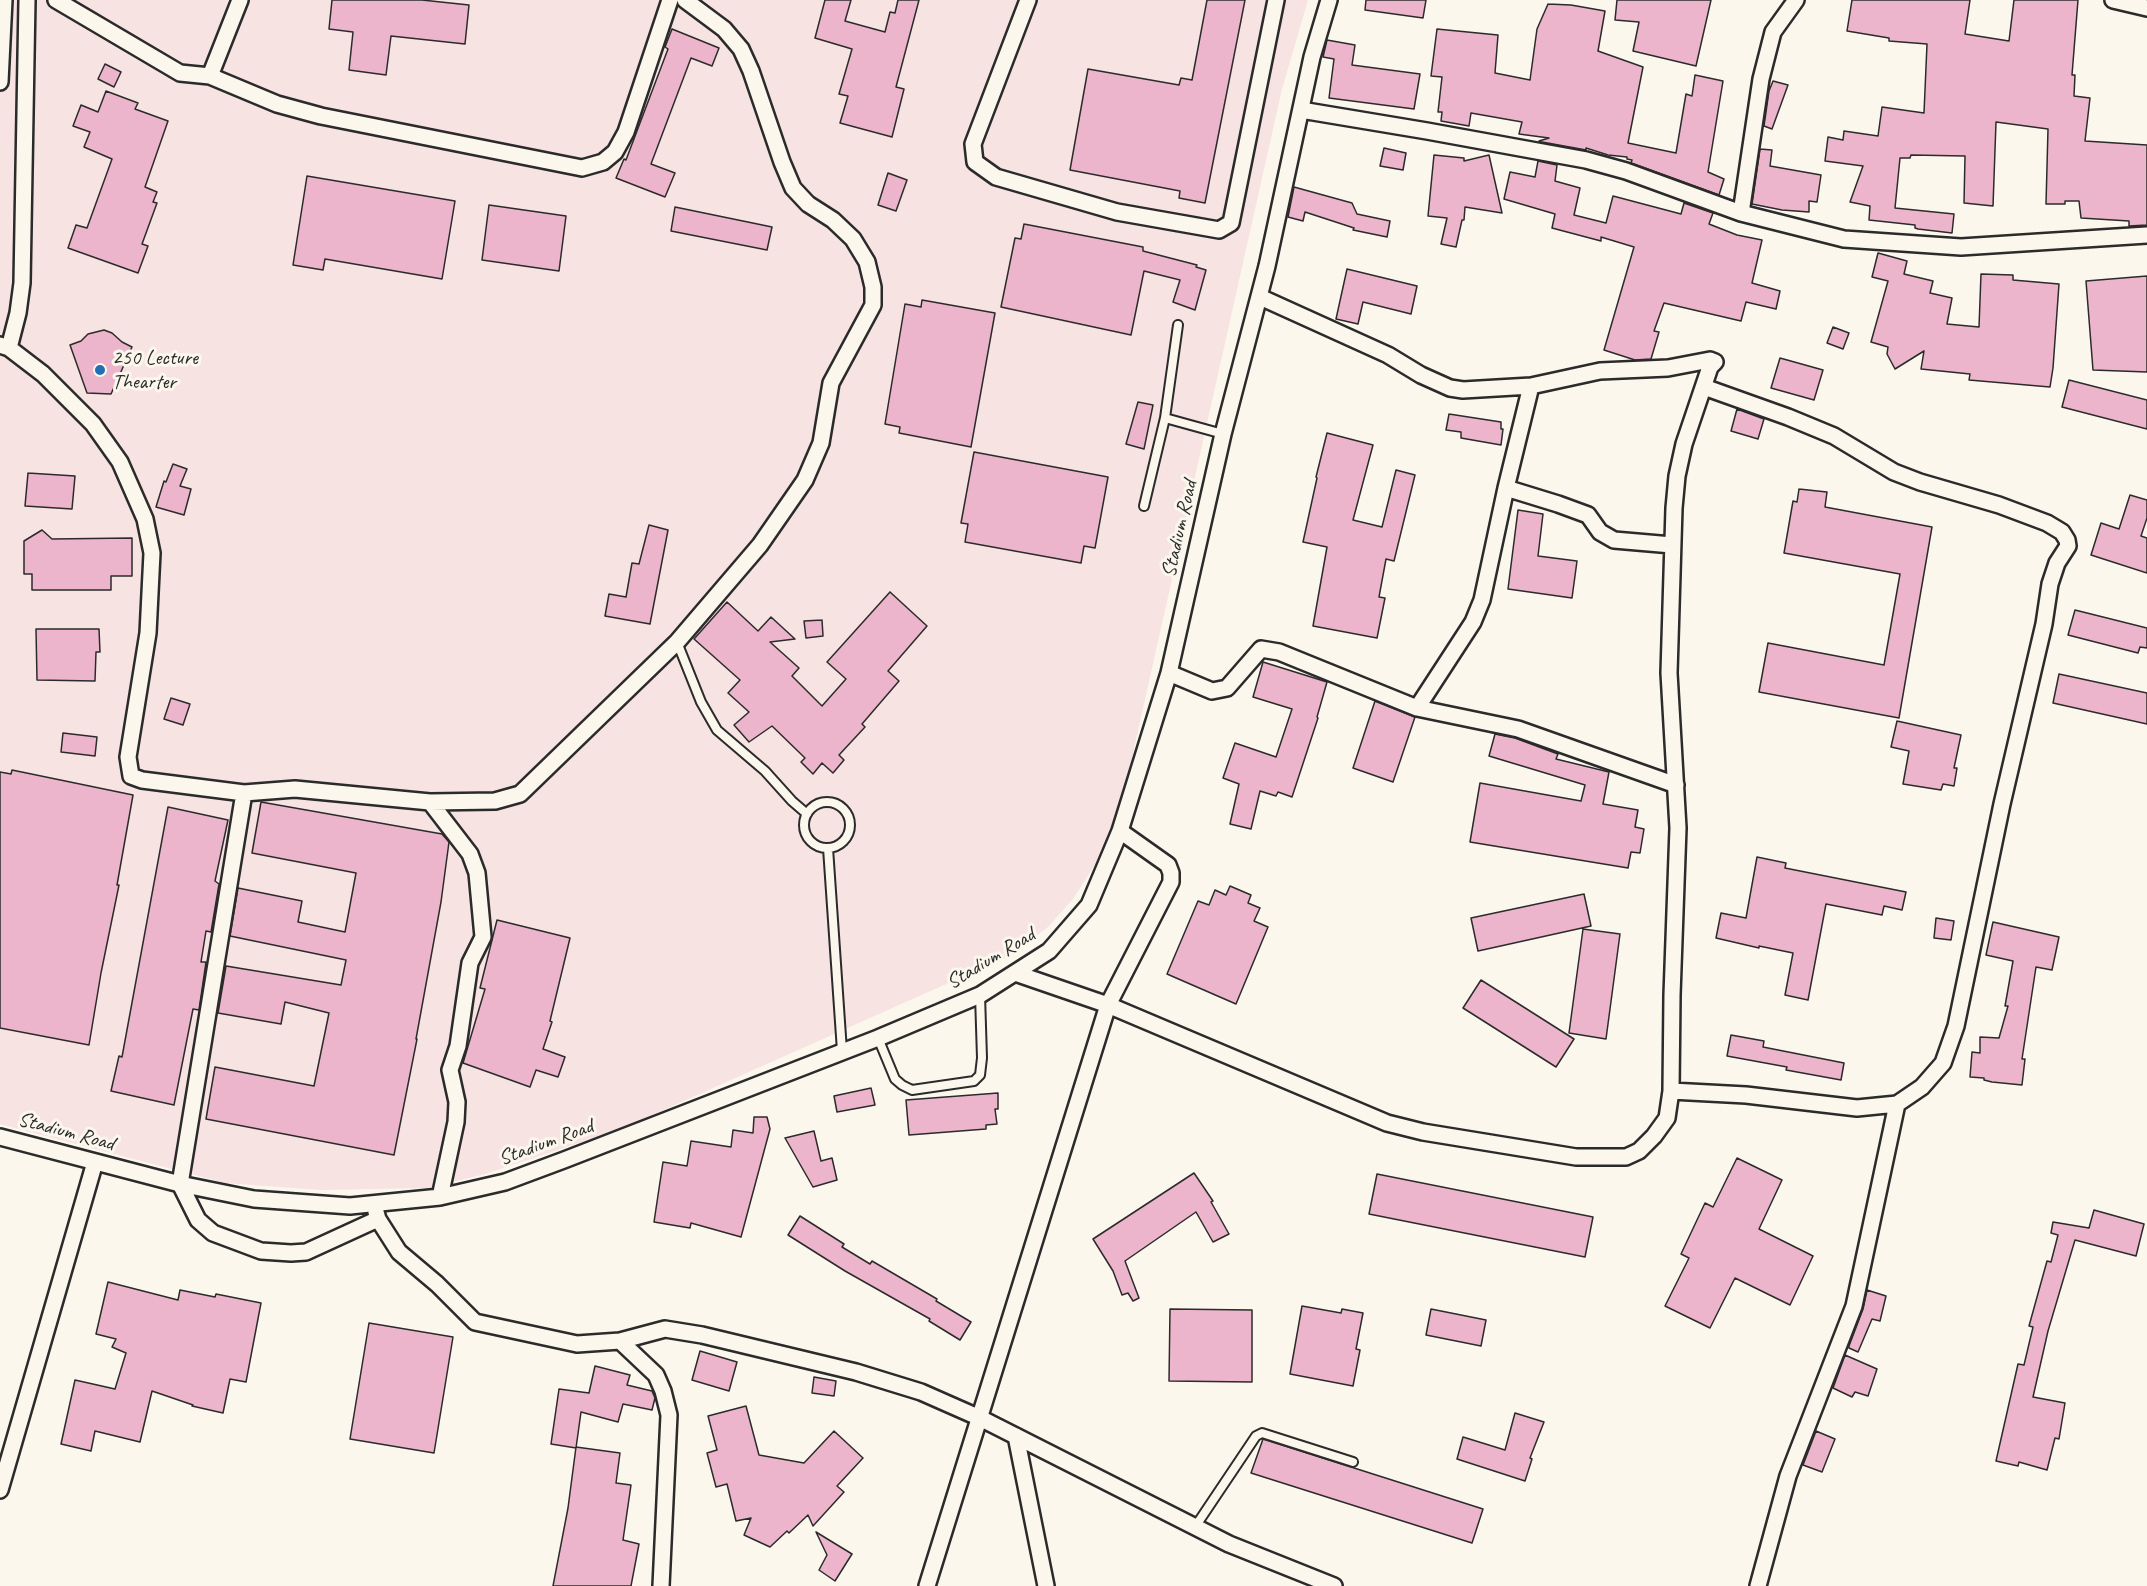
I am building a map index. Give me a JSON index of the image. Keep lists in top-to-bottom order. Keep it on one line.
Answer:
{"streets":{"street":["Stadium Road"]},"places":["250 Lecture Thearter"]}
